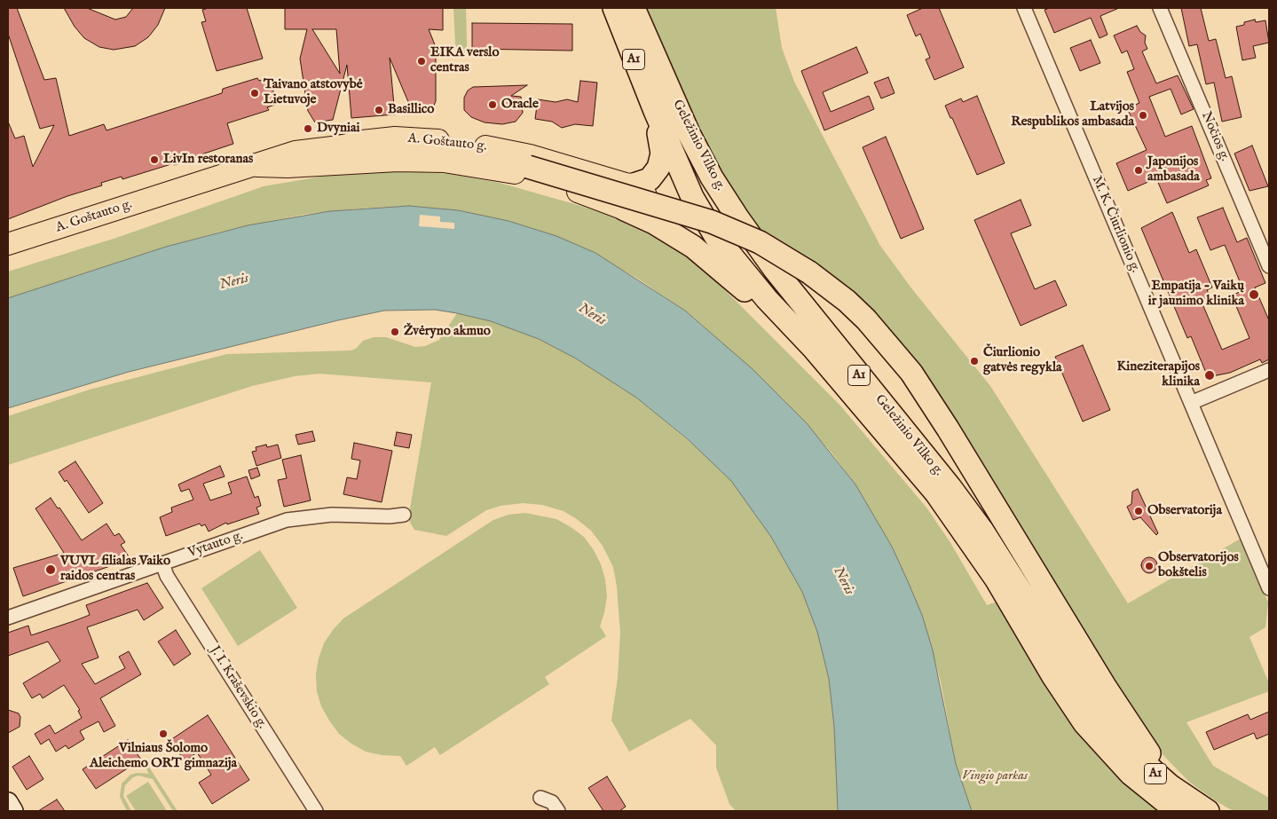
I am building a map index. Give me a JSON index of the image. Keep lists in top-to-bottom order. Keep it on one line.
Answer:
{"streets":{"highway":["A1","Geležinio Vilko g."],"main road":["A. Goštauto g."],"street":["Nočios g.","M. K. Čiurlionio g.","Vytauto g.","J. I. Kraševskio g."]},"crossings":[["Vytauto g.","J. I. Kraševskio g."]],"water":["Neris"],"parks":["Vingio parkas"],"places":["EIKA verslo centras","Taivano atstovybė Lietuvoje","Oracle","Basillico","Latvijos Respublikos ambasada","Dvyniai","LivIn restoranas","Japonijos ambasada","Empatija - Vaikų ir jaunimo klinika","Žvėryno akmuo","Čiurlionio gatvės regykla","Kineziterapijos klinika","Observatorija","Observatorijos bokštelis","VUVL filialas Vaiko raidos centras","Vilniaus Šolomo Aleichemo ORT gimnazija"]}
